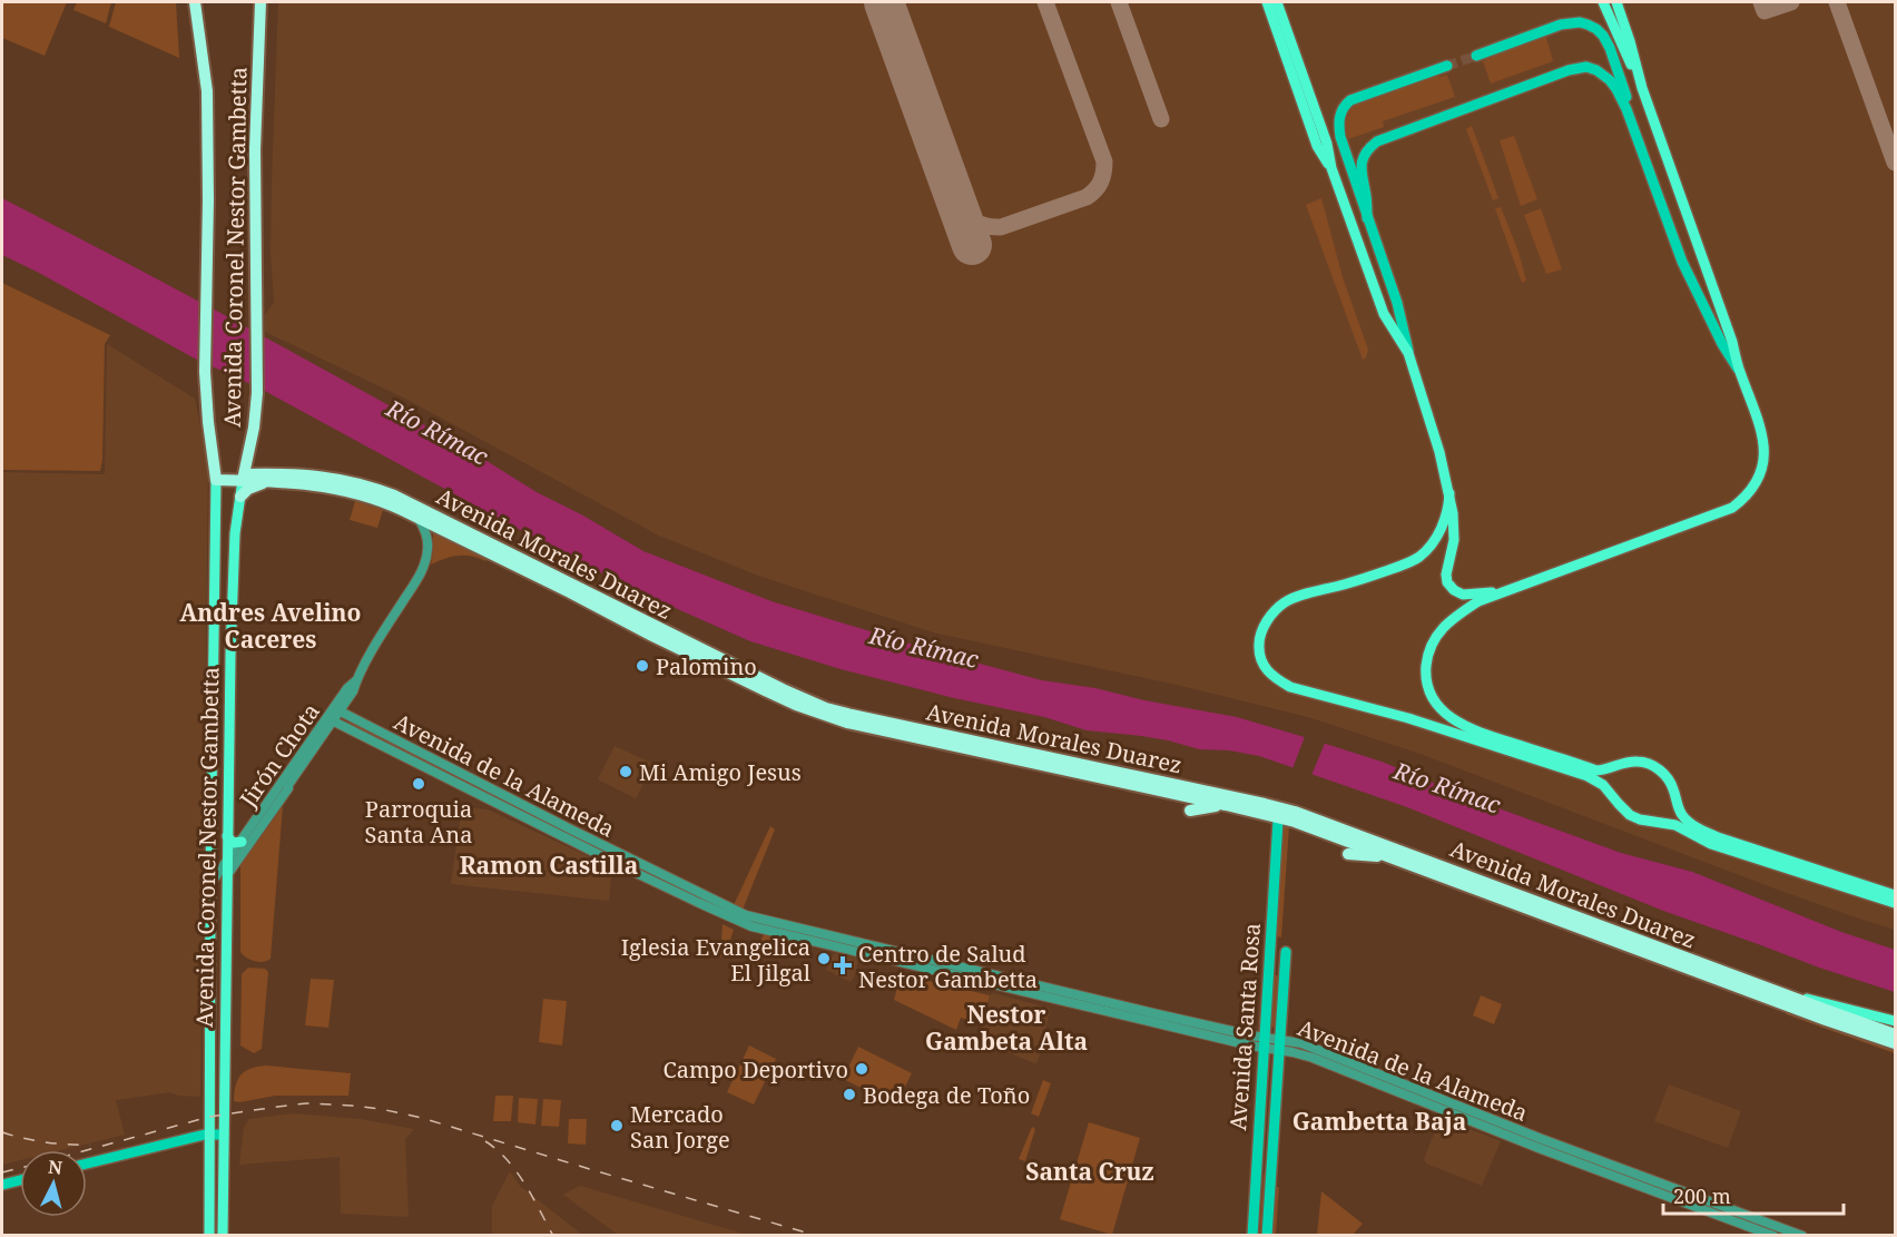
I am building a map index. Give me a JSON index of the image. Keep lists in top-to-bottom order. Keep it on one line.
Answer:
{"streets":{"highway":["Avenida Coronel Nestor Gambetta","Avenida Morales Duarez"],"main road":["Avenida Santa Rosa"],"street":["Jirón Chota","Avenida de la Alameda"]},"crossings":[["Avenida Coronel Nestor Gambetta","Avenida Morales Duarez"],["Avenida Coronel Nestor Gambetta","Jirón Chota"],["Avenida Morales Duarez","Jirón Chota"],["Jirón Chota","Avenida de la Alameda"],["Avenida de la Alameda","Avenida Santa Rosa"]],"districts":["Andres Avelino Caceres","Ramon Castilla","Nestor Gambeta Alta","Gambetta Baja","Santa Cruz"],"water":["Río Rímac"],"places":{"other":["Palomino","Mi Amigo Jesus","Parroquia Santa Ana","Iglesia Evangelica El Jilgal","Campo Deportivo","Bodega de Toño","Mercado San Jorge"],"health":["Centro de Salud Nestor Gambetta"]},"scale_bar":"200 m","north":"top"}
